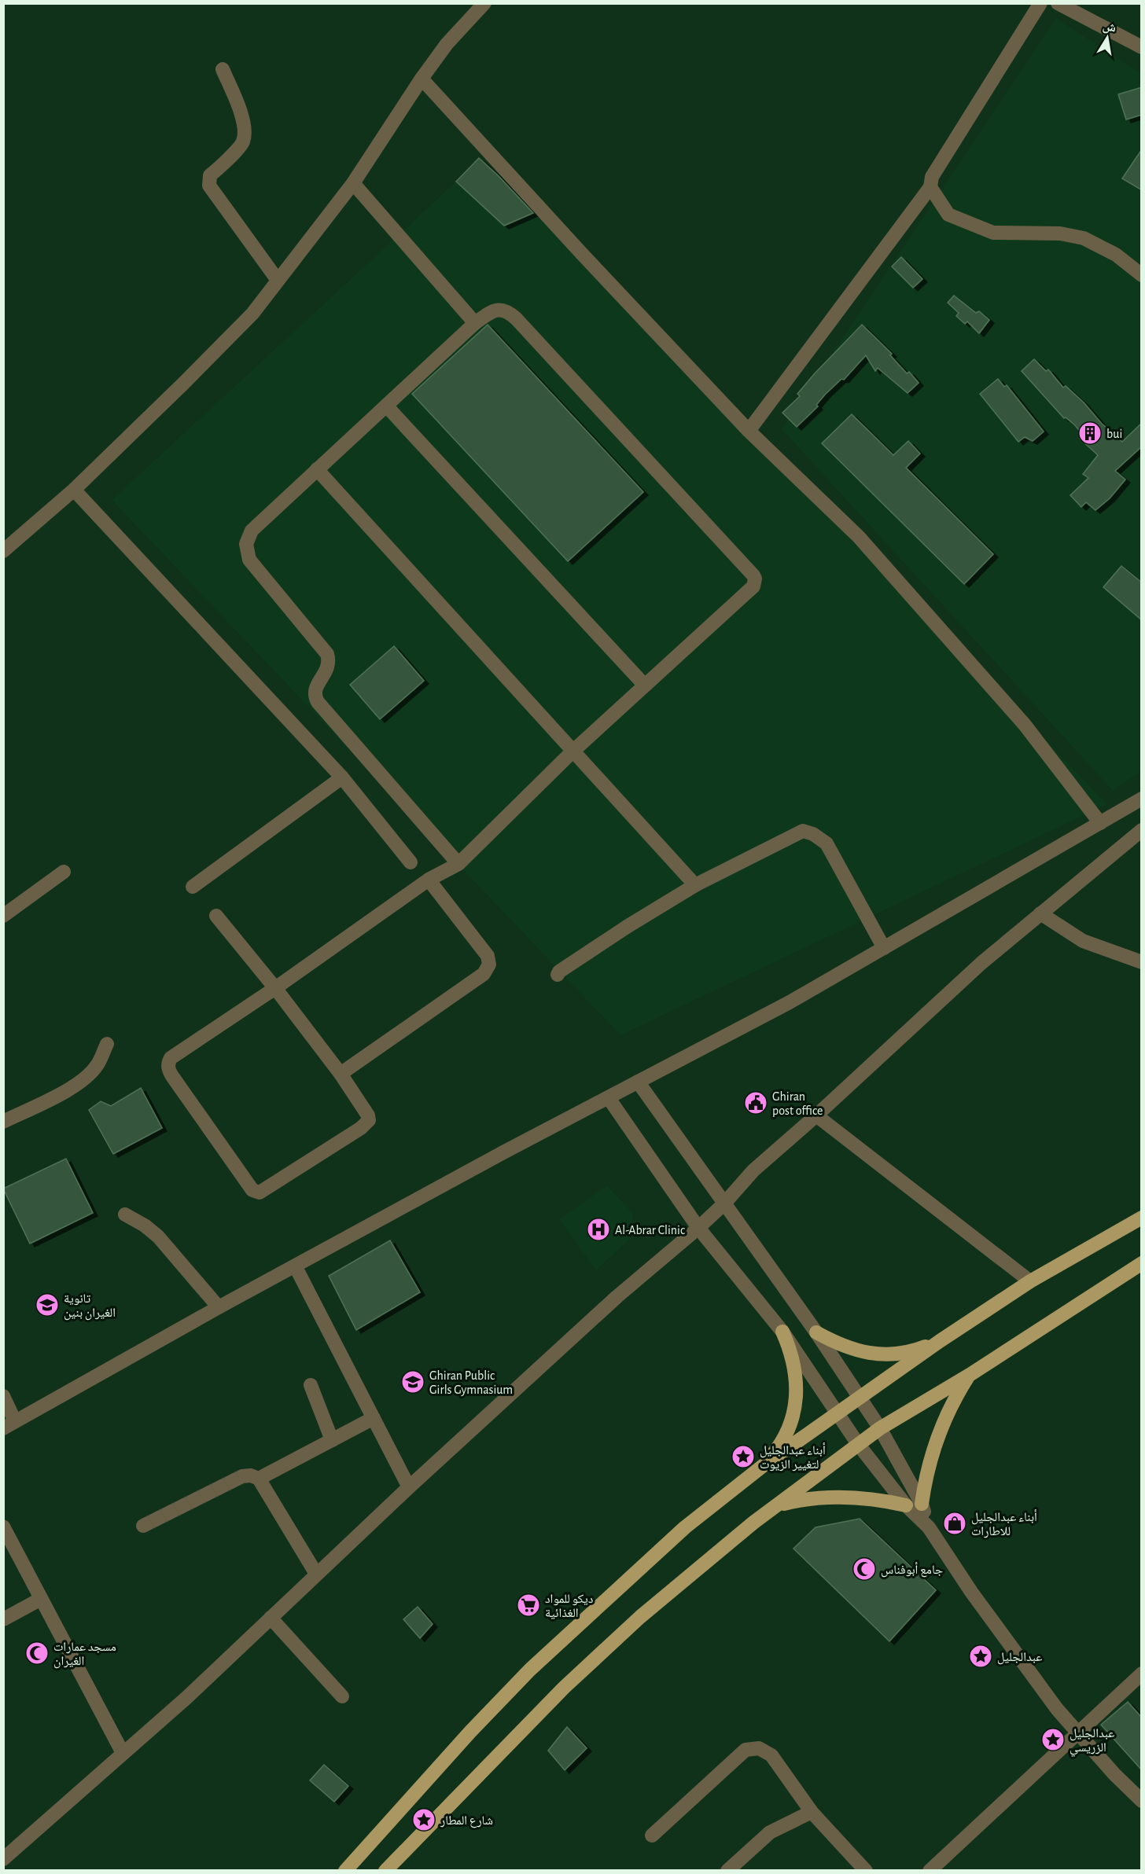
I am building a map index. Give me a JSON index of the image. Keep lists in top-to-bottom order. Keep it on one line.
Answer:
{"places":{"building":["bui"],"public building":["Ghiran post office"],"hospital":["Al-Abrar Clinic"],"school or university":["تانوية الغيران بنين","Ghiran Public Girls Gymnasium"],"place":["أبناء عبدالجليل لتغيير الزيوت","عبدالجليل","عبدالجليل الزريسي","شارع المطار"],"shop":["أبناء عبدالجليل للاطارات"],"mosque":["جامع أبوفناس","مسجد عمارات الغيران"],"supermarket":["ديكو للمواد الغذائية"]},"north":"top"}
